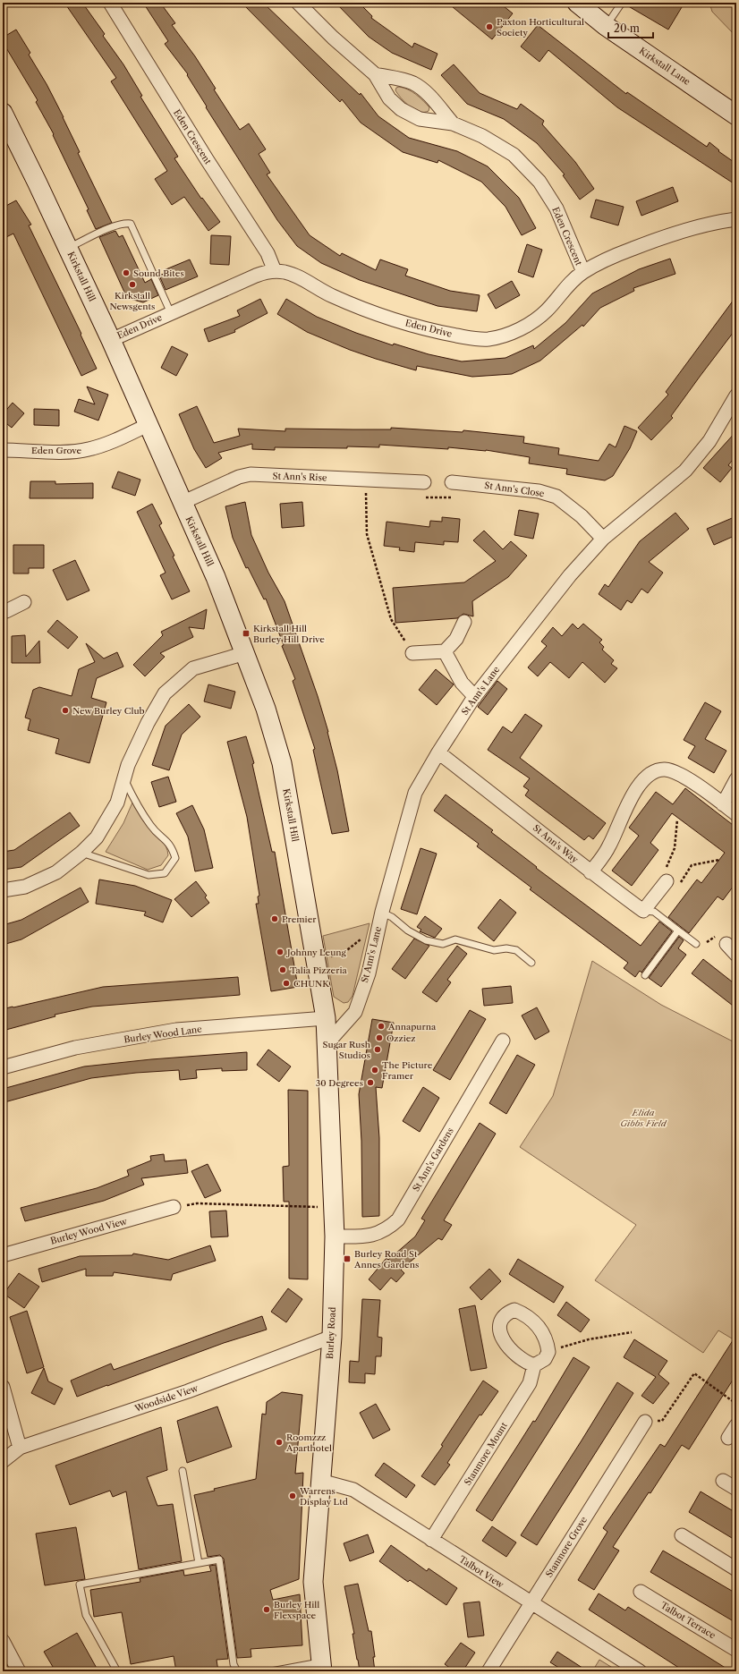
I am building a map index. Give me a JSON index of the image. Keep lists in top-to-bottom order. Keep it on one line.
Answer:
{"streets":{"street":["Kirkstall Lane","Eden Crescent","Kirkstall Hill","Eden Drive","Eden Grove","St Ann's Rise","St Ann's Close","St Ann's Lane","St Ann's Way","Burley Wood Lane","St Ann's Gardens","Burley Wood View","Burley Road","Woodside View","Stanmore Mount","Stanmore Grove","Talbot View","Talbot Terrace"]},"crossings":[["Eden Crescent","Eden Drive"],["Kirkstall Hill","Eden Drive"],["Kirkstall Hill","Eden Grove"],["Kirkstall Hill","St Ann's Rise"],["Kirkstall Hill","Burley Road"],["St Ann's Close","St Ann's Lane"],["St Ann's Lane","St Ann's Way"],["St Ann's Lane","Burley Road"],["Burley Wood Lane","Burley Road"],["St Ann's Gardens","Burley Road"],["Burley Road","Woodside View"],["Burley Road","Talbot View"],["Stanmore Mount","Talbot View"],["Stanmore Grove","Talbot View"]],"parks":["Elida Gibbs Field"],"places":{"other":["Paxton Horticultural Society","Sound Bites","Kirkstall Newsgents","New Burley Club","Premier","Johnny Leung","Talia Pizzeria","CHUNK","Annapurna","Ozziez","Sugar Rush Studios","The Picture Framer","30 Degrees","Roomzzz Aparthotel","Warrens Display Ltd","Burley Hill Flexspace"],"transit":["Kirkstall Hill Burley Hill Drive","Burley Road St Annes Gardens"]},"scale_bar":"20 m"}
